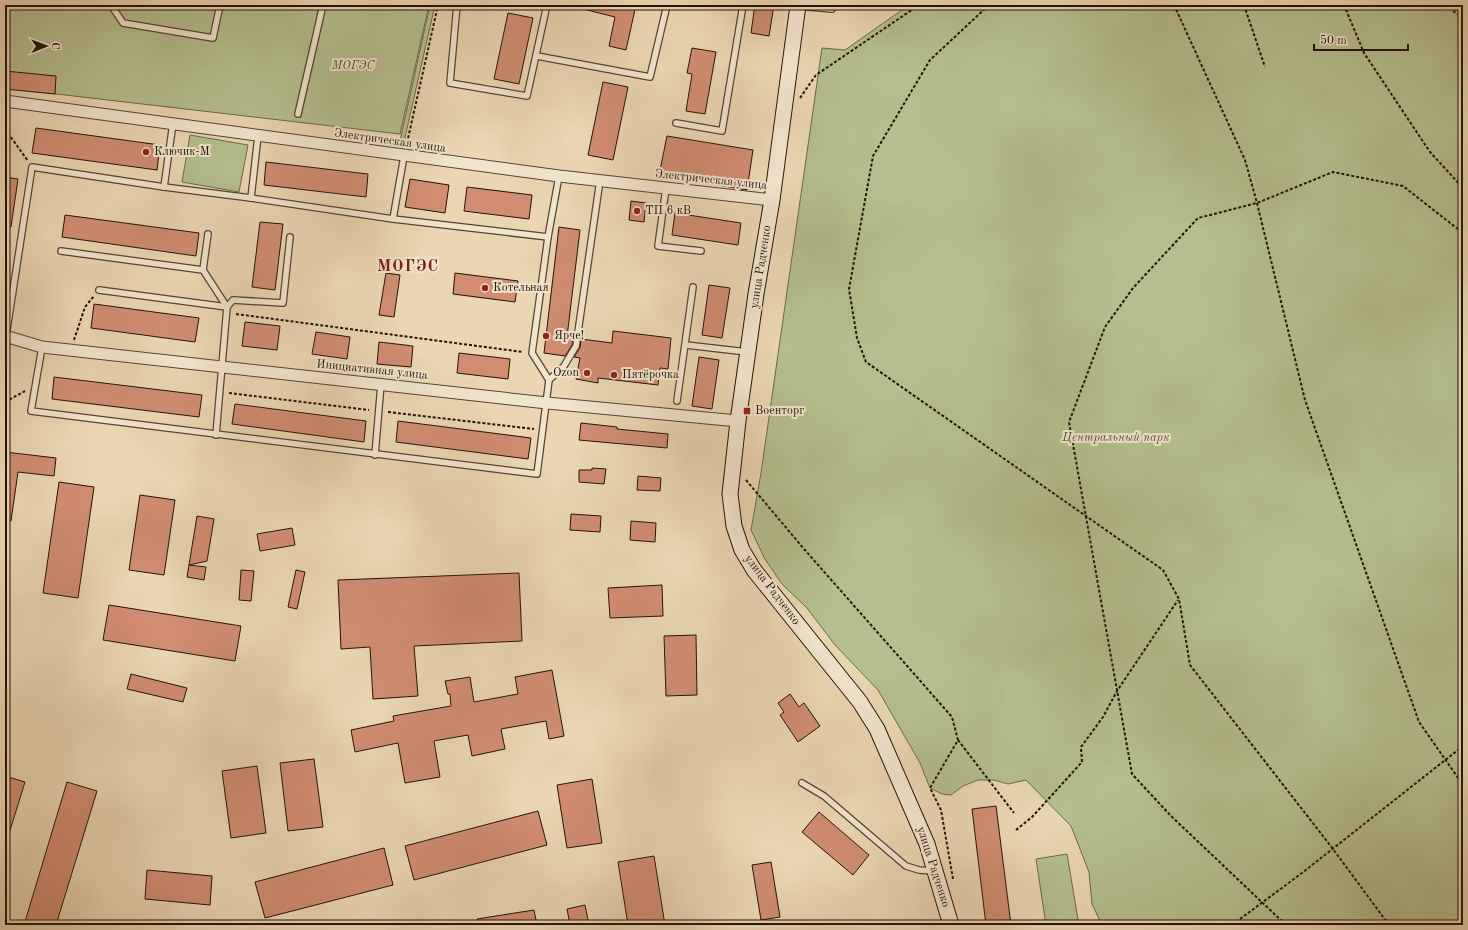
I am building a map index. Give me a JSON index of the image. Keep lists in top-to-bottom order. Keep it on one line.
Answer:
{"streets":{"street":["Электрическая улица","улица Радченко","Инициативная улица"]},"crossings":[["Электрическая улица","улица Радченко"],["улица Радченко","Инициативная улица"]],"districts":["МОГЭС"],"parks":["МОГЭС","Центральный парк"],"places":{"other":["Ключик-М","ТП 6 кВ","Котельная","Ярче!","Ozon","Пятёрочка"],"transit":["Военторг"]},"scale_bar":"50 m","north":"right"}
